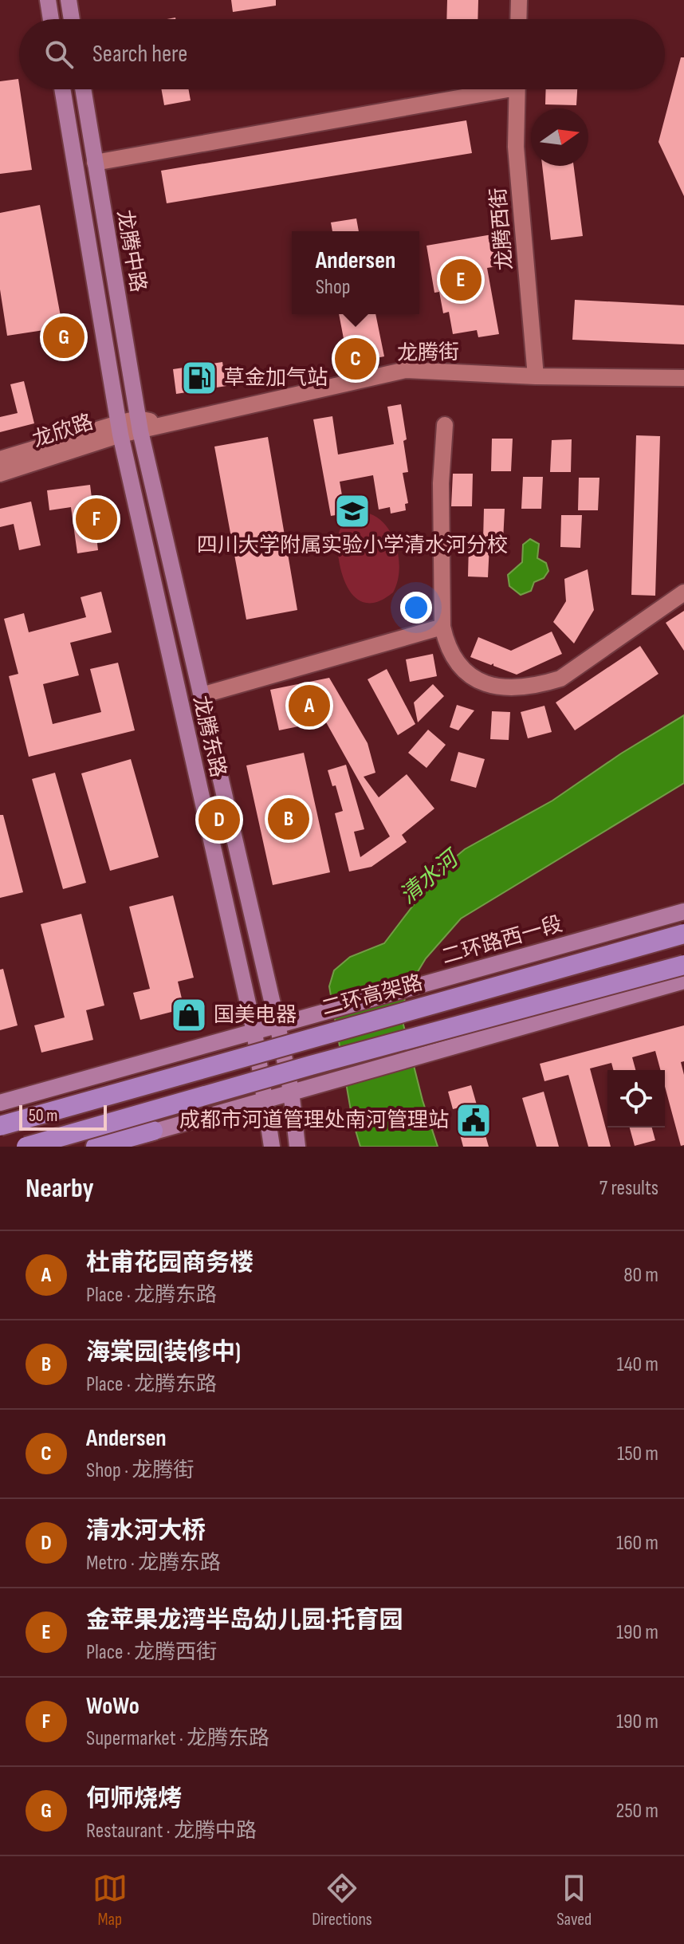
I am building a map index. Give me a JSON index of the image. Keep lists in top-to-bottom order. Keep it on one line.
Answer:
{"streets":{"highway":["二环高架路"],"main road":["龙腾中路","龙腾东路","二环路西一段"],"street":["龙腾西街","龙腾街","龙欣路"]},"crossings":[["龙腾西街","龙腾街"],["龙腾中路","龙腾街"],["龙腾中路","龙欣路"],["龙腾中路","龙腾东路"],["龙腾街","龙欣路"],["龙腾街","龙腾东路"],["龙欣路","龙腾东路"],["龙腾东路","二环路西一段"]],"water":["清水河"],"places":{"fuel station":["草金加气站"],"school or university":["四川大学附属实验小学清水河分校"],"shop":["国美电器"],"public building":["成都市河道管理处南河管理站"]},"scale_bar":"50 m","north":"right","page":{"search":"Search here","popup":["Andersen","Shop"],"pins":["E","G","C","F","A","B","D"],"scale":"50 m","heading":["Nearby","7 results"],"list":[{"mark":"A","name":"杜甫花园商务楼","note":"Place · 龙腾东路","value":"80 m"},{"mark":"B","name":"海棠园(装修中)","note":"Place · 龙腾东路","value":"140 m"},{"mark":"C","name":"Andersen","note":"Shop · 龙腾街","value":"150 m"},{"mark":"D","name":"清水河大桥","note":"Metro · 龙腾东路","value":"160 m"},{"mark":"E","name":"金苹果龙湾半岛幼儿园·托育园","note":"Place · 龙腾西街","value":"190 m"},{"mark":"F","name":"WoWo","note":"Supermarket · 龙腾东路","value":"190 m"},{"mark":"G","name":"何师烧烤","note":"Restaurant · 龙腾中路","value":"250 m"}],"nav":["Map","Directions","Saved"]}}
